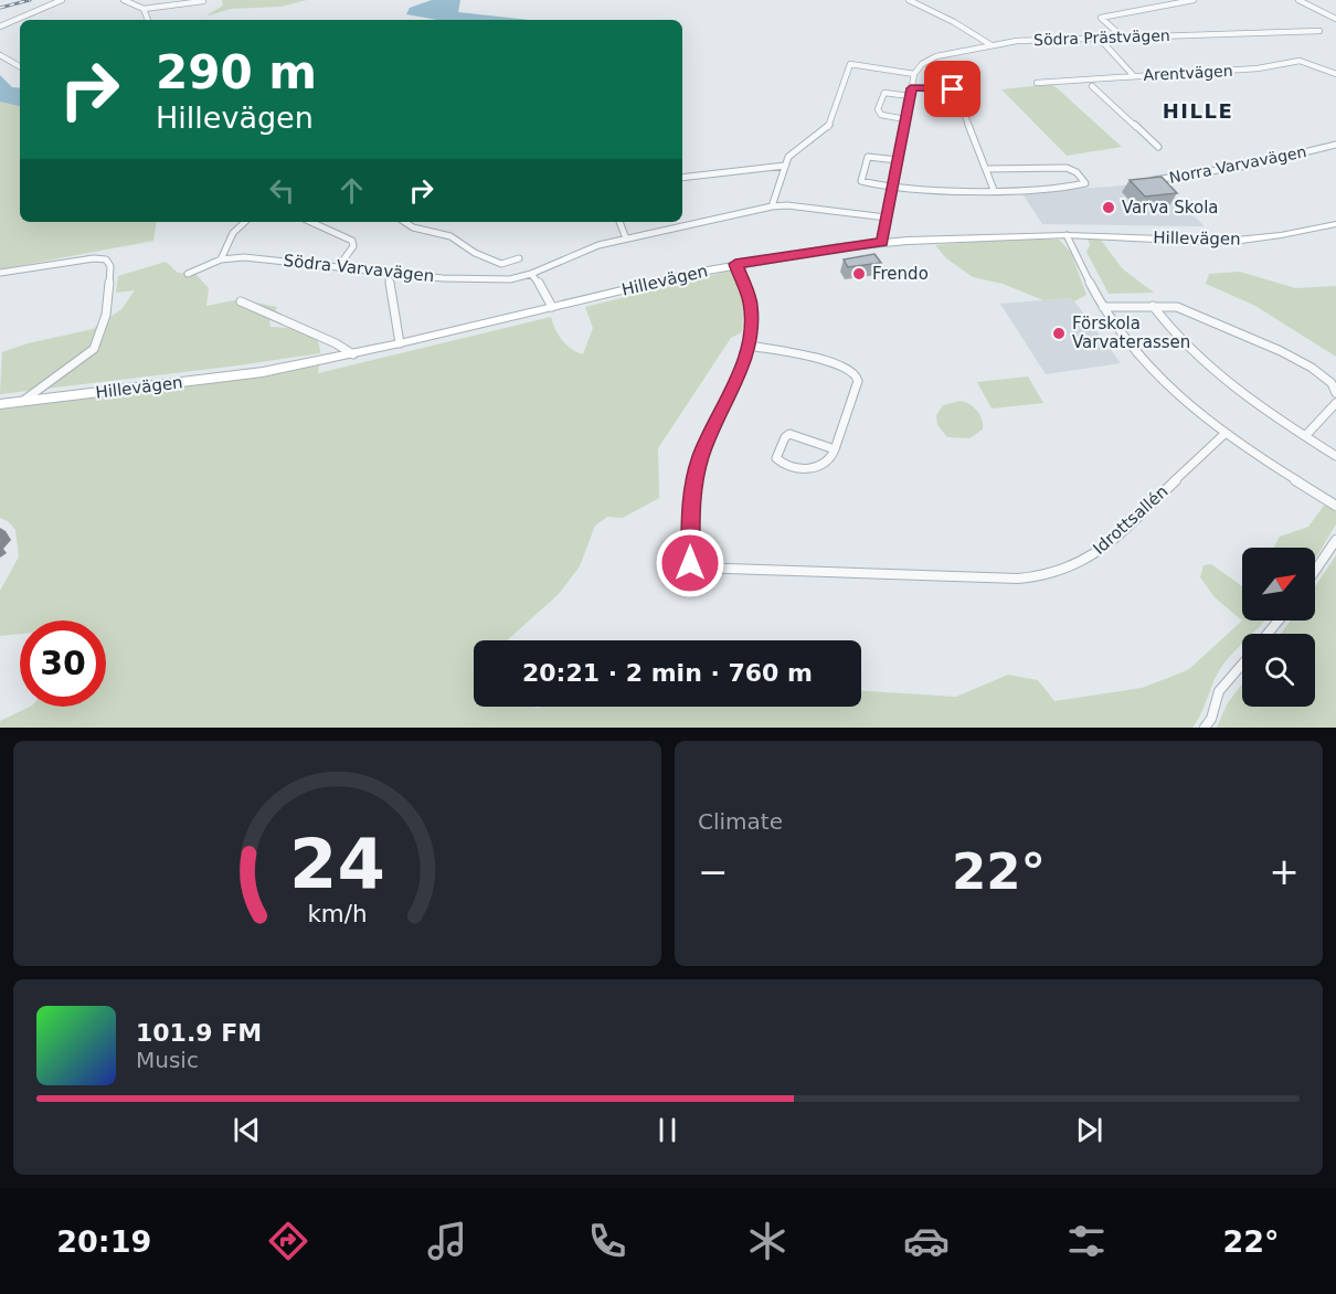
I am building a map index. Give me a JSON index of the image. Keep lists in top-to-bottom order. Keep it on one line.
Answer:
{"streets":{"street":["Södra Prästvägen","Arentvägen","Norra Varvavägen","Hillevägen","Södra Varvavägen","Idrottsallén"]},"districts":["HILLE"],"places":["Varva Skola","Frendo","Förskola Varvaterassen"],"north":"top right","page":{"turn":["290 m","Hillevägen"],"limit":"30","trip":"20:21 · 2 min · 760 m","tile":"Climate","heat":["−","22°","+"],"song":["101.9 FM","Music"],"tabs":["20:19","22°"],"gauge":["24","km/h"]}}
